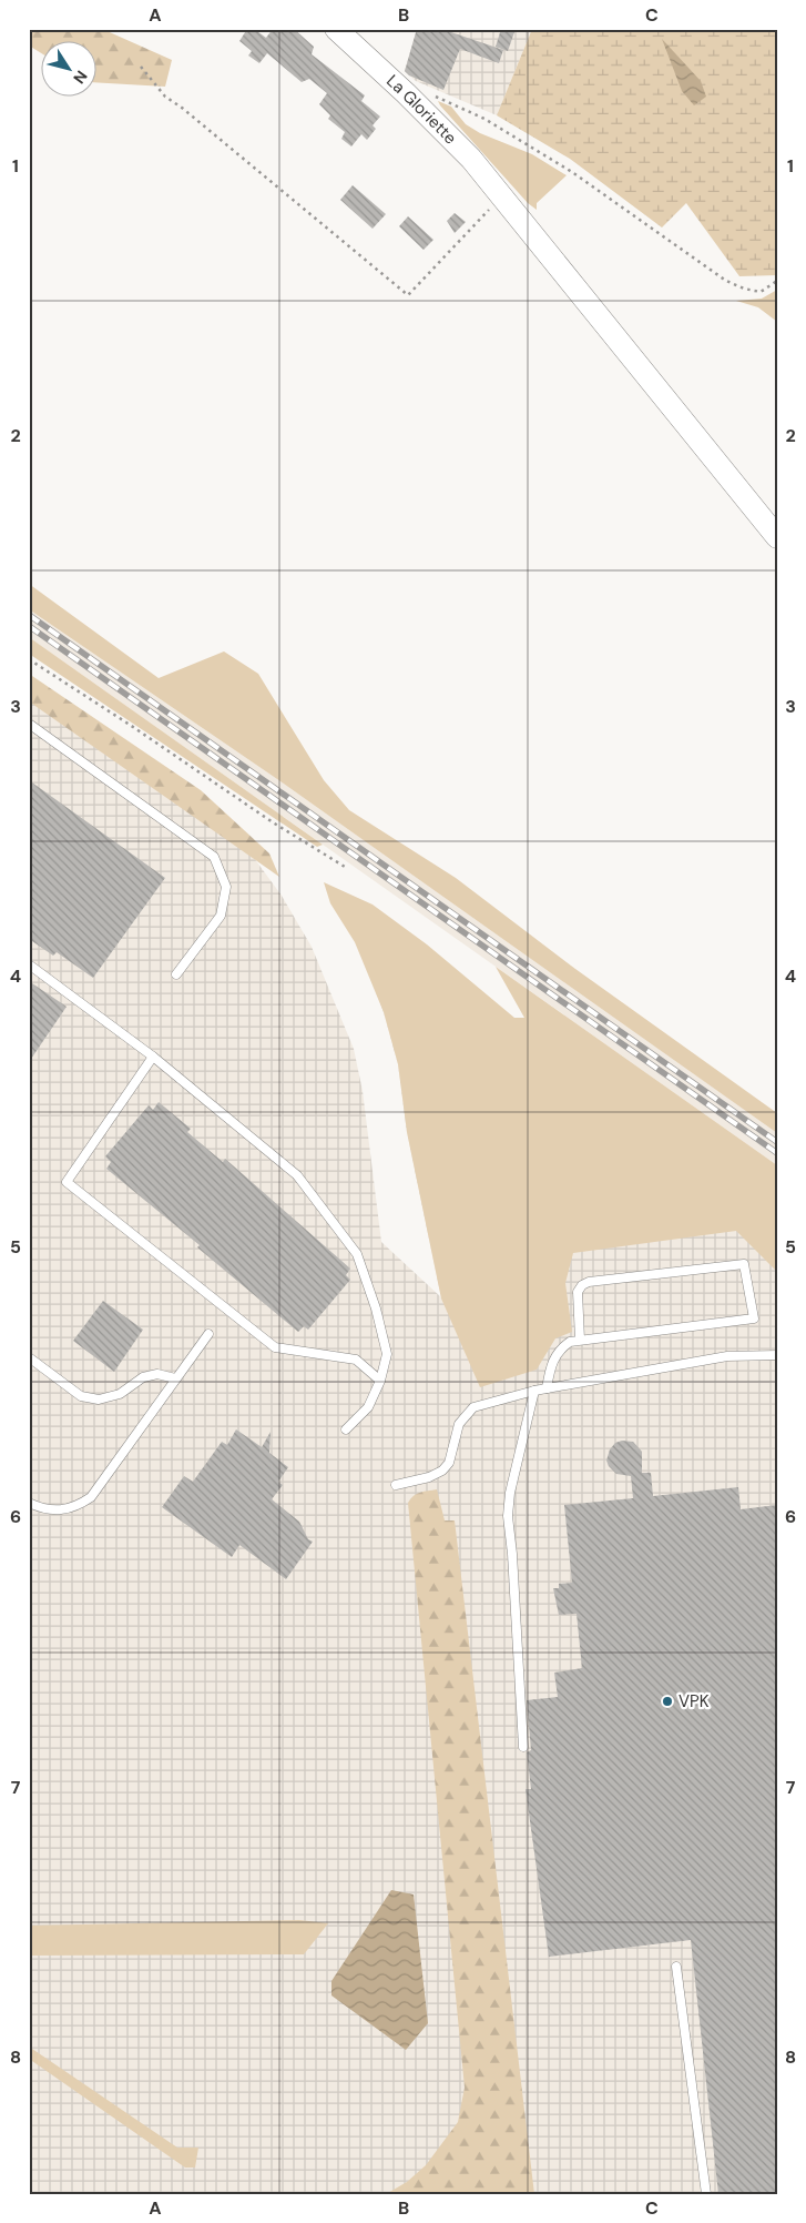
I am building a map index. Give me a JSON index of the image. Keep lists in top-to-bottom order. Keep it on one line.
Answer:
{"streets":{"street":["La Gloriette"]},"places":["VPK"],"north":"bottom right","grid":{"columns":["A","B","C"],"rows":["1","2","3","4","5","6","7","8"]}}
